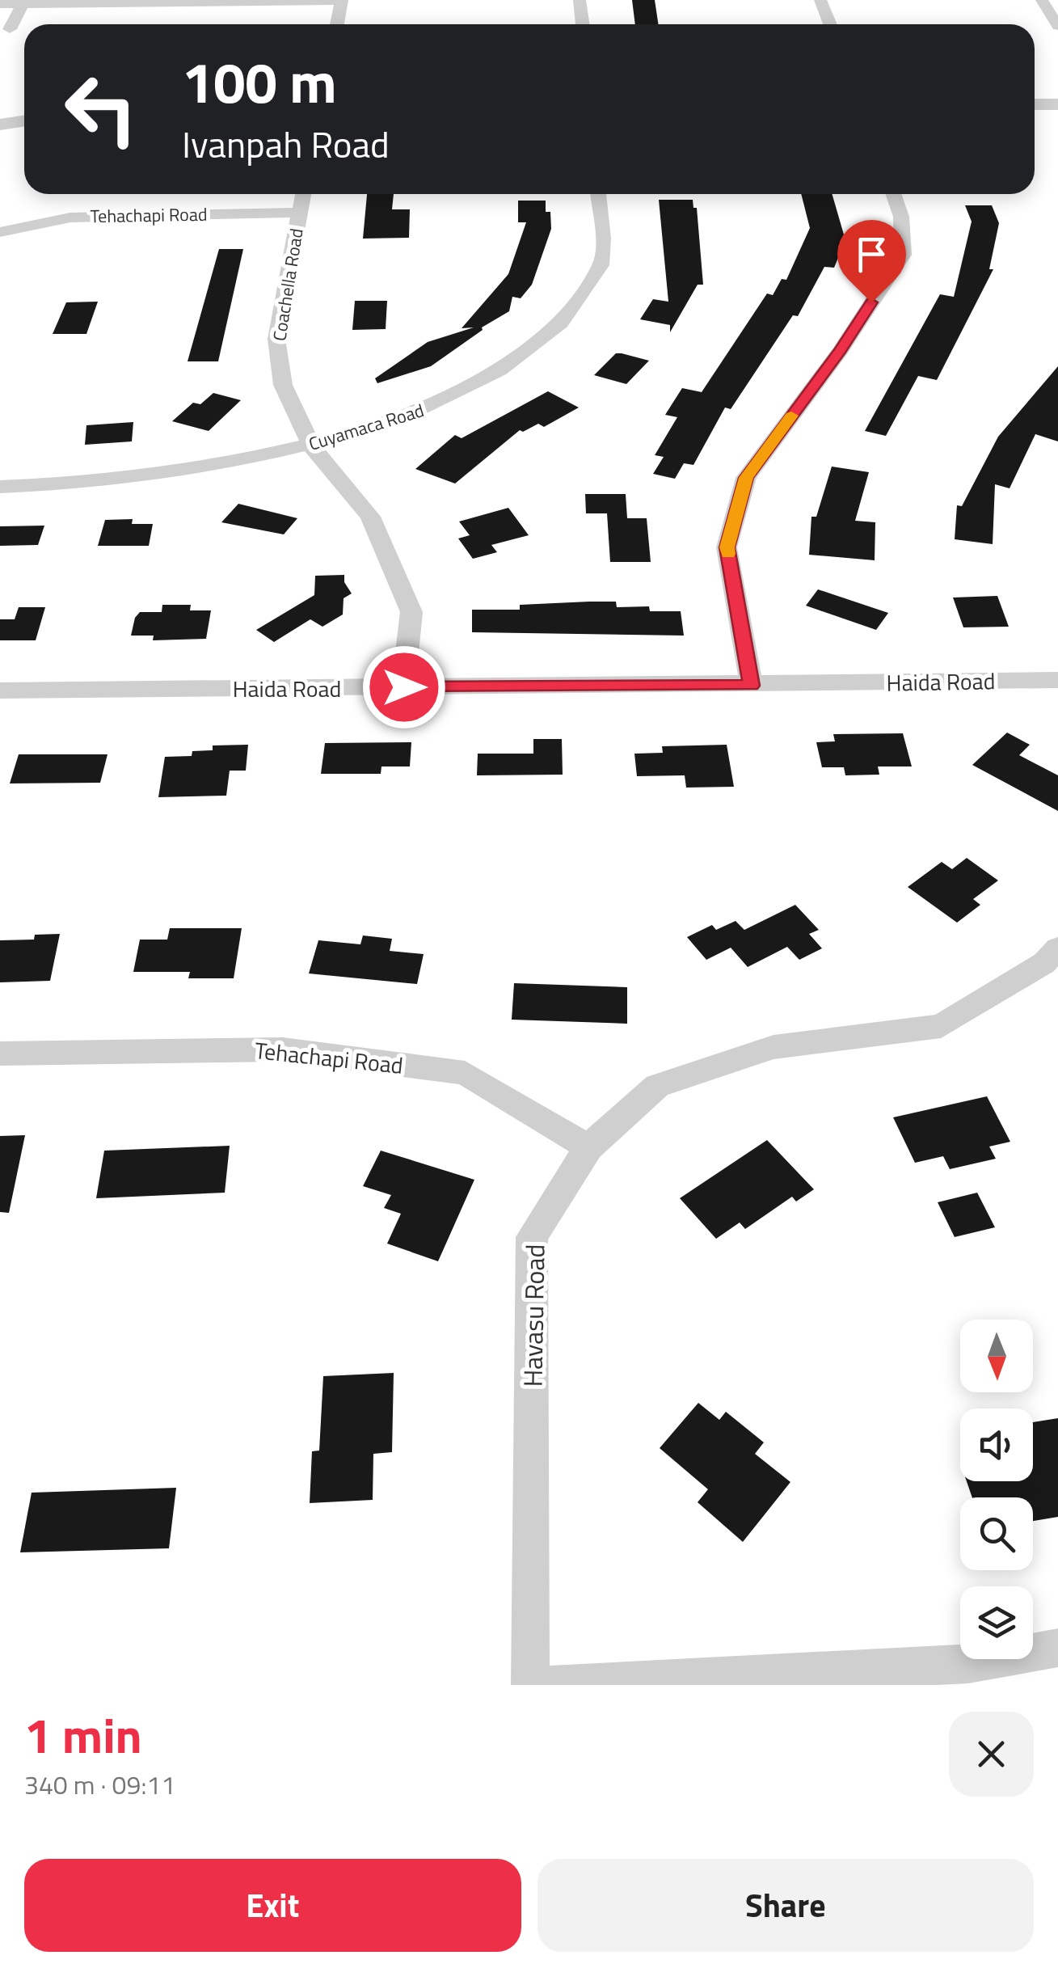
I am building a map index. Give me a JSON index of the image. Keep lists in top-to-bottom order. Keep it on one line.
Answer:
{"streets":{"street":["Tehachapi Road","Coachella Road","Cuyamaca Road","Haida Road","Havasu Road"]},"crossings":[["Tehachapi Road","Coachella Road"],["Tehachapi Road","Havasu Road"],["Coachella Road","Cuyamaca Road"],["Coachella Road","Haida Road"]],"north":"bottom","page":{"turn":["100 m","Ivanpah Road"],"heading":["1 min","340 m · 09:11"],"buttons":["Exit","Share"]}}
